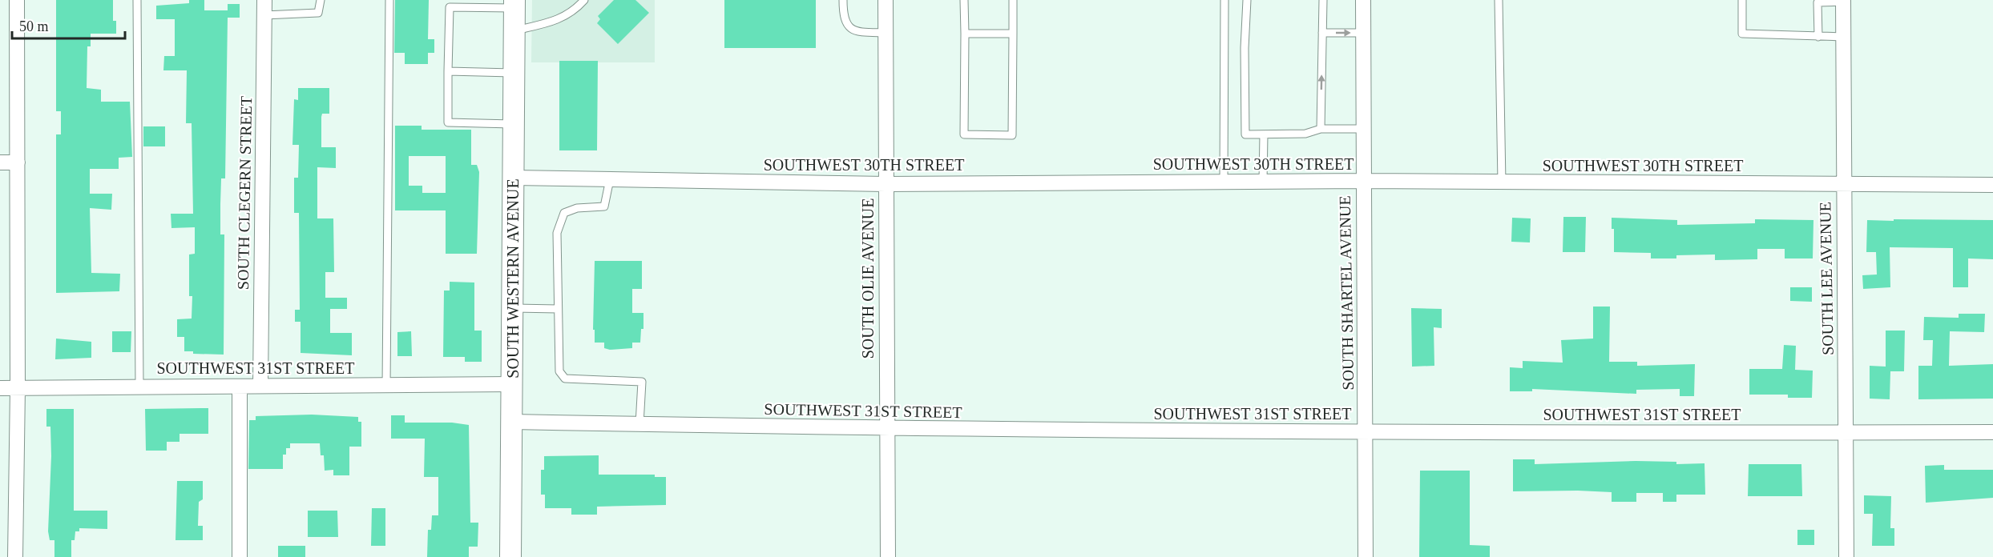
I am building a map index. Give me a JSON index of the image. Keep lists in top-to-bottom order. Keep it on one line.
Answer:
{"streets":{"main road":["SOUTH WESTERN AVENUE"],"street":["SOUTHWEST 30TH STREET","SOUTH CLEGERN STREET","SOUTH OLIE AVENUE","SOUTH LEE AVENUE","SOUTH SHARTEL AVENUE","SOUTHWEST 31ST STREET"]},"crossings":[["SOUTHWEST 30TH STREET","SOUTH WESTERN AVENUE"],["SOUTHWEST 30TH STREET","SOUTH OLIE AVENUE"],["SOUTHWEST 30TH STREET","SOUTH LEE AVENUE"],["SOUTHWEST 30TH STREET","SOUTH SHARTEL AVENUE"],["SOUTH CLEGERN STREET","SOUTHWEST 31ST STREET"],["SOUTH WESTERN AVENUE","SOUTHWEST 31ST STREET"],["SOUTH OLIE AVENUE","SOUTHWEST 31ST STREET"],["SOUTH LEE AVENUE","SOUTHWEST 31ST STREET"],["SOUTH SHARTEL AVENUE","SOUTHWEST 31ST STREET"]],"scale_bar":"50 m"}
